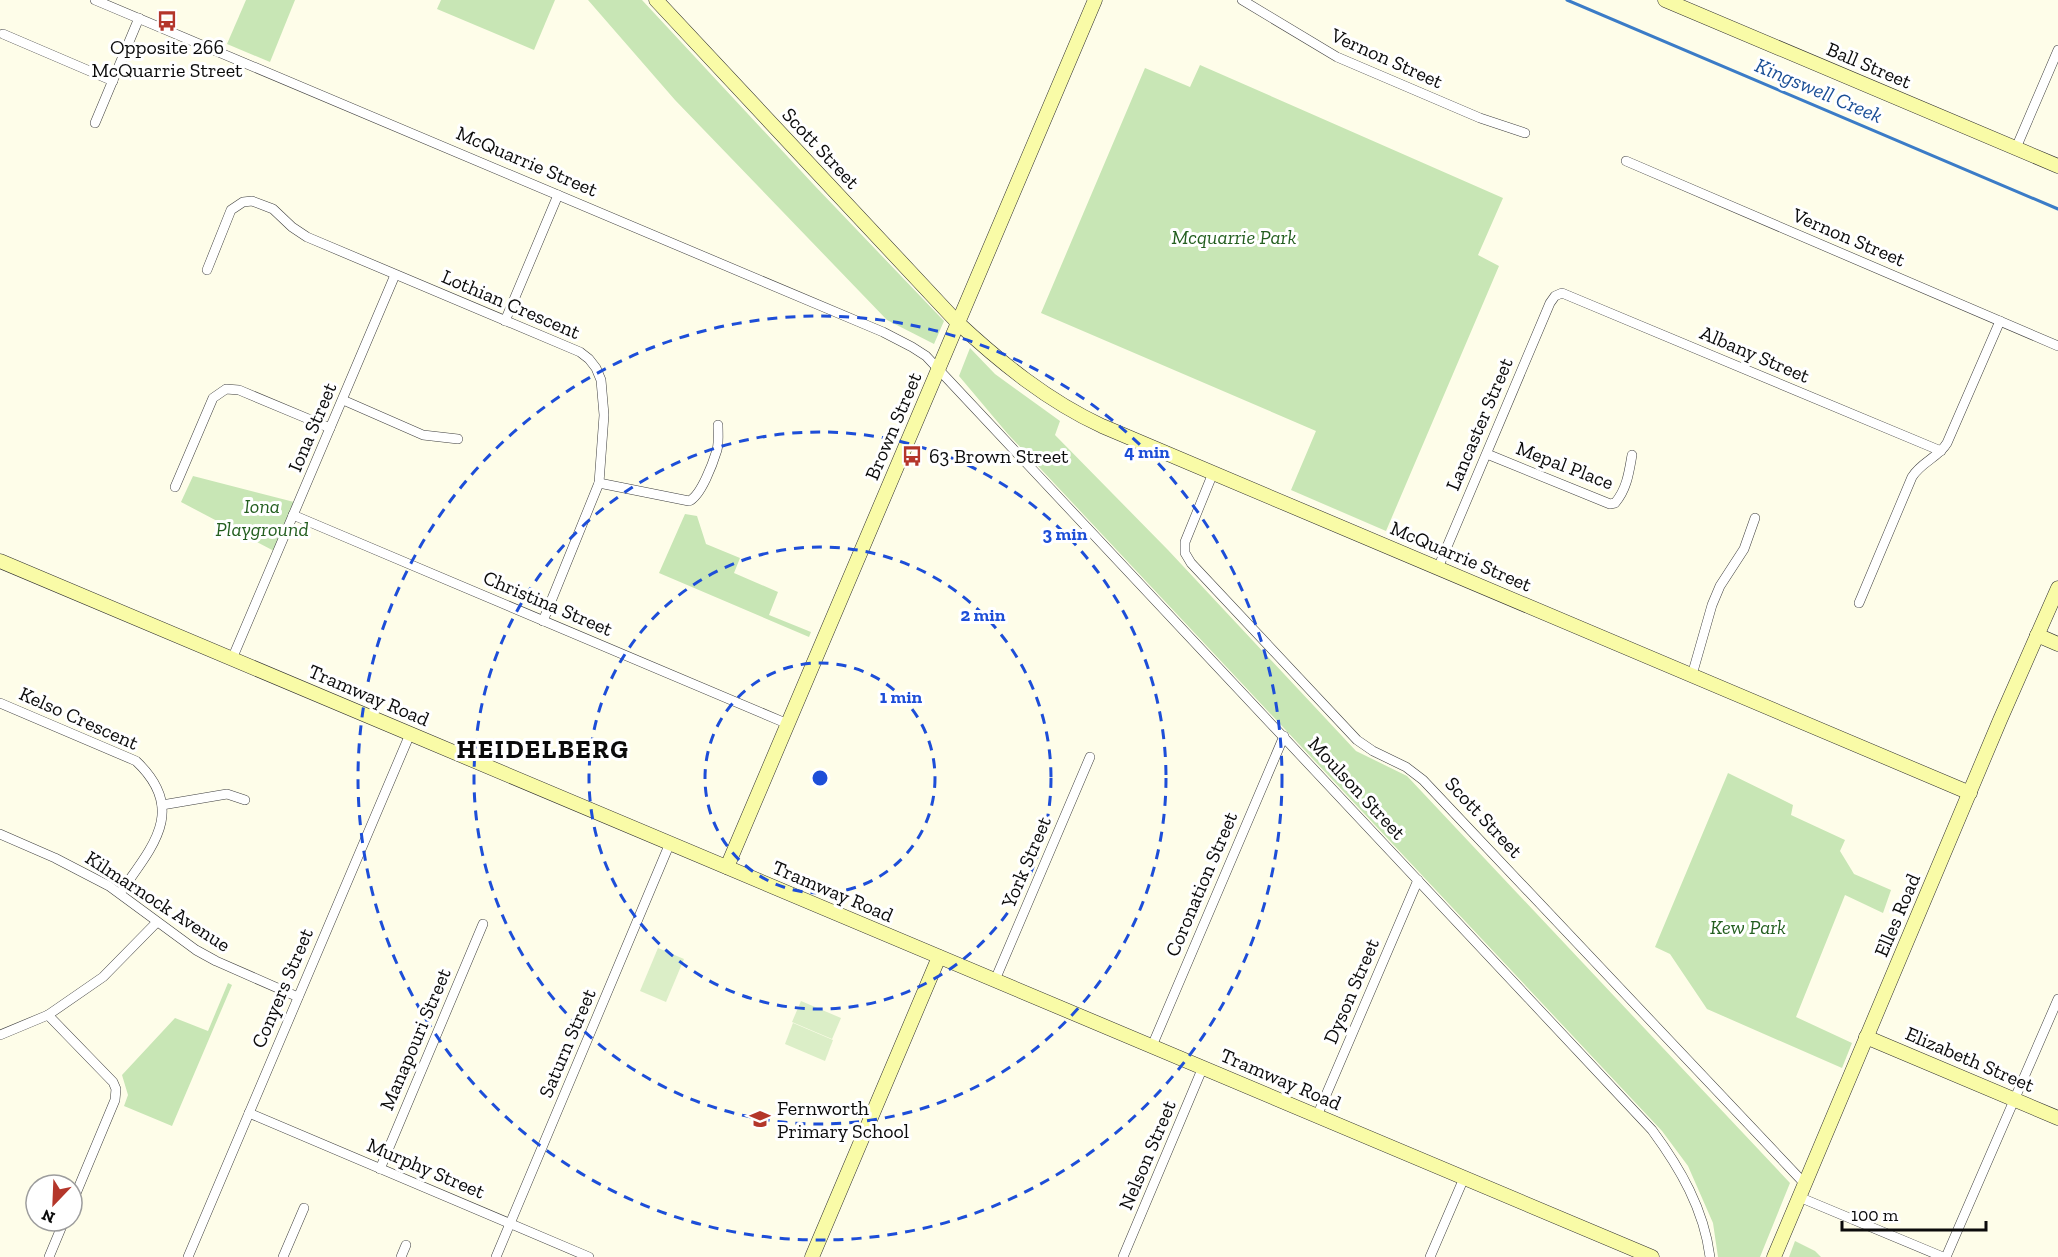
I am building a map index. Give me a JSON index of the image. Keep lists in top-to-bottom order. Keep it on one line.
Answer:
{"streets":{"street":["Vernon Street","Ball Street","Scott Street","McQuarrie Street","Lothian Crescent","Albany Street","Lancaster Street","Brown Street","Iona Street","Mepal Place","Christina Street","Tramway Road","Kelso Crescent","Moulson Street","York Street","Coronation Street","Kilmarnock Avenue","Elles Road","Conyers Street","Dyson Street","Manapouri Street","Saturn Street","Elizabeth Street","Nelson Street","Murphy Street"]},"crossings":[["Scott Street","McQuarrie Street"],["Scott Street","Brown Street"],["Scott Street","Elles Road"],["McQuarrie Street","Lancaster Street"],["McQuarrie Street","Brown Street"],["McQuarrie Street","Moulson Street"],["McQuarrie Street","Elles Road"],["Lothian Crescent","Iona Street"],["Lothian Crescent","Christina Street"],["Albany Street","Lancaster Street"],["Lancaster Street","Mepal Place"],["Brown Street","Christina Street"],["Brown Street","Tramway Road"],["Brown Street","Moulson Street"],["Iona Street","Christina Street"],["Iona Street","Tramway Road"],["Tramway Road","York Street"],["Tramway Road","Coronation Street"],["Tramway Road","Conyers Street"],["Tramway Road","Dyson Street"],["Tramway Road","Saturn Street"],["Tramway Road","Nelson Street"],["Kelso Crescent","Kilmarnock Avenue"],["Moulson Street","Coronation Street"],["Moulson Street","Dyson Street"],["Kilmarnock Avenue","Conyers Street"],["Elles Road","Elizabeth Street"],["Conyers Street","Murphy Street"],["Manapouri Street","Murphy Street"],["Saturn Street","Murphy Street"]],"districts":["HEIDELBERG"],"water":["Kingswell Creek"],"parks":["Mcquarrie Park","Iona Playground","Kew Park"],"places":{"bus stop":["Opposite 266 McQuarrie Street","63 Brown Street"],"school or university":["Fernworth Primary School"]},"scale_bar":"100 m","north":"bottom left","rings":["4 min","3 min","2 min","1 min"]}
